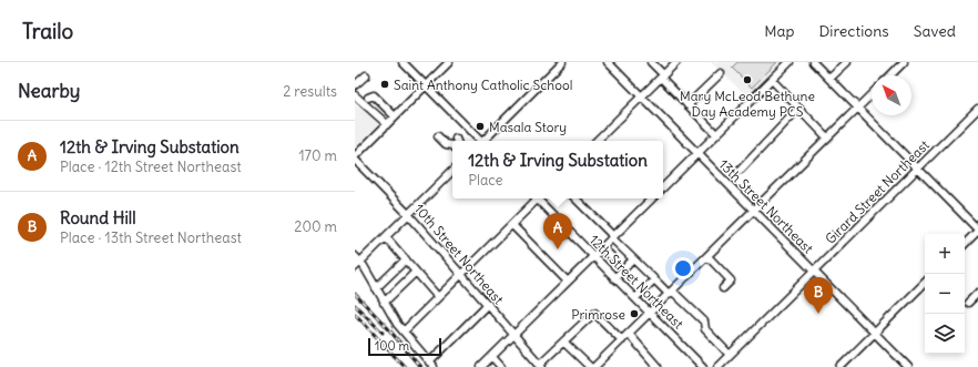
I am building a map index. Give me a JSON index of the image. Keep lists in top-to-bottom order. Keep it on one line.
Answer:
{"streets":{"street":["Girard Street Northeast","13th Street Northeast","10th Street Northeast","12th Street Northeast"]},"crossings":[["Girard Street Northeast","13th Street Northeast"]],"places":["Mary McLeod Bethune Day Academy PCS","Saint Anthony Catholic School","Masala Story","Primrose"],"scale_bar":"100 m","north":"top left","page":{"header":"Trailo","nav":["Map","Directions","Saved"],"heading":["Nearby","2 results"],"list":[{"mark":"A","name":"12th & Irving Substation","note":"Place · 12th Street Northeast","value":"170 m"},{"mark":"B","name":"Round Hill","note":"Place · 13th Street Northeast","value":"200 m"}],"popup":["12th & Irving Substation","Place"],"pins":["A","B"],"map_buttons":["+","−"],"scale":"100 m"}}
